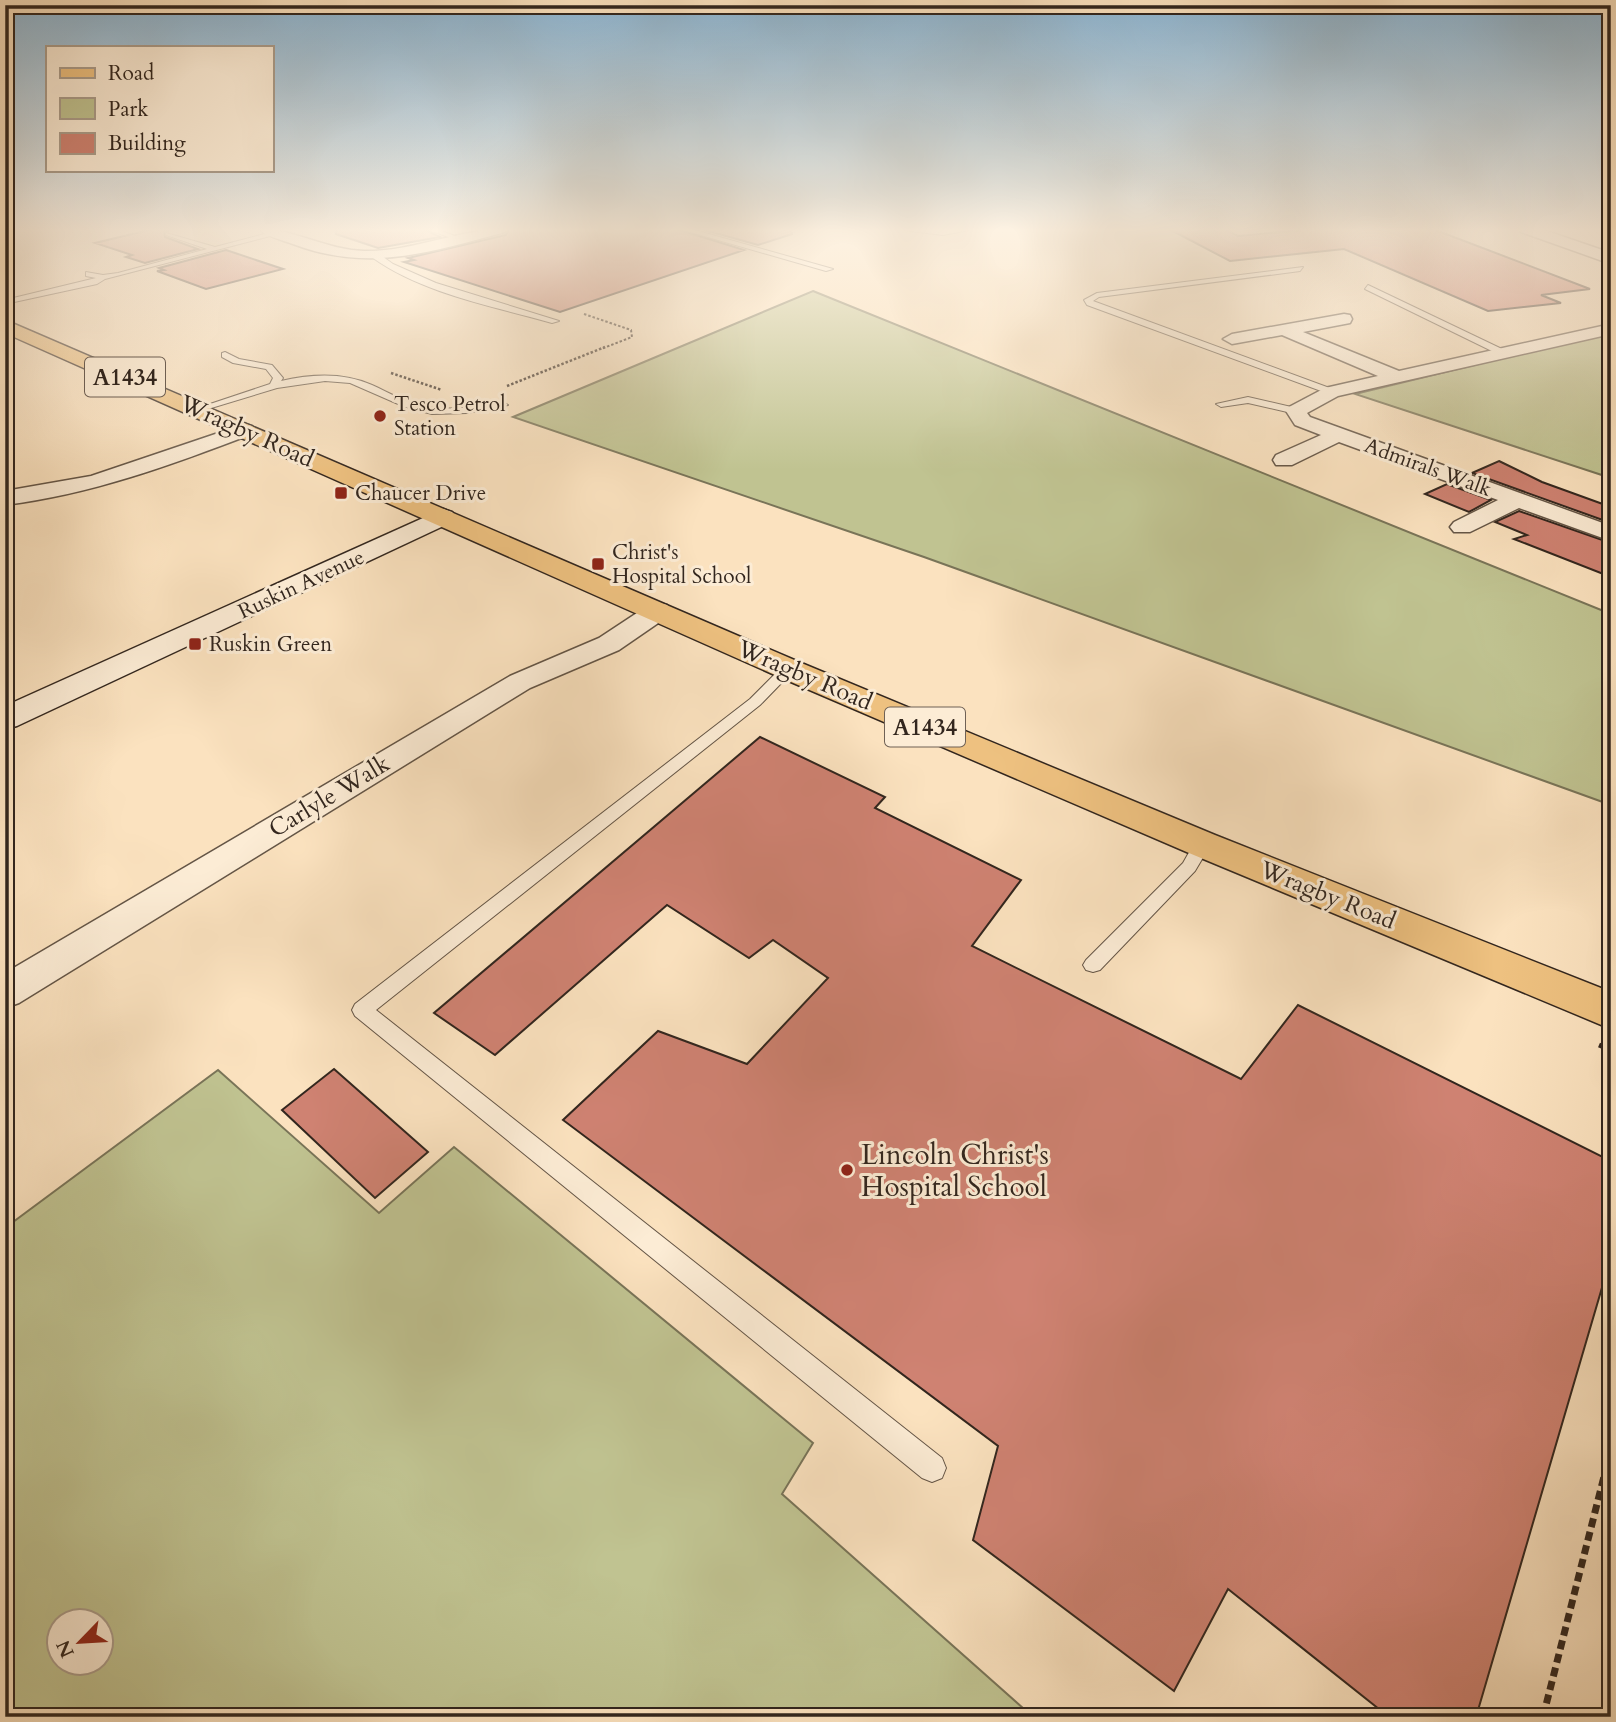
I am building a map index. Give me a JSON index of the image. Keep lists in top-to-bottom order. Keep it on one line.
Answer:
{"streets":{"main road":["A1434","Wragby Road","Ruskin Avenue"],"street":["Admirals Walk","Carlyle Walk"]},"crossings":[["Wragby Road","Ruskin Avenue"],["Wragby Road","Carlyle Walk"]],"places":{"other":["Tesco Petrol Station","Lincoln Christ's Hospital School"],"transit":["Chaucer Drive","Christ's Hospital School","Ruskin Green"]},"legend":["Road","Park","Building"],"north":"bottom left"}
